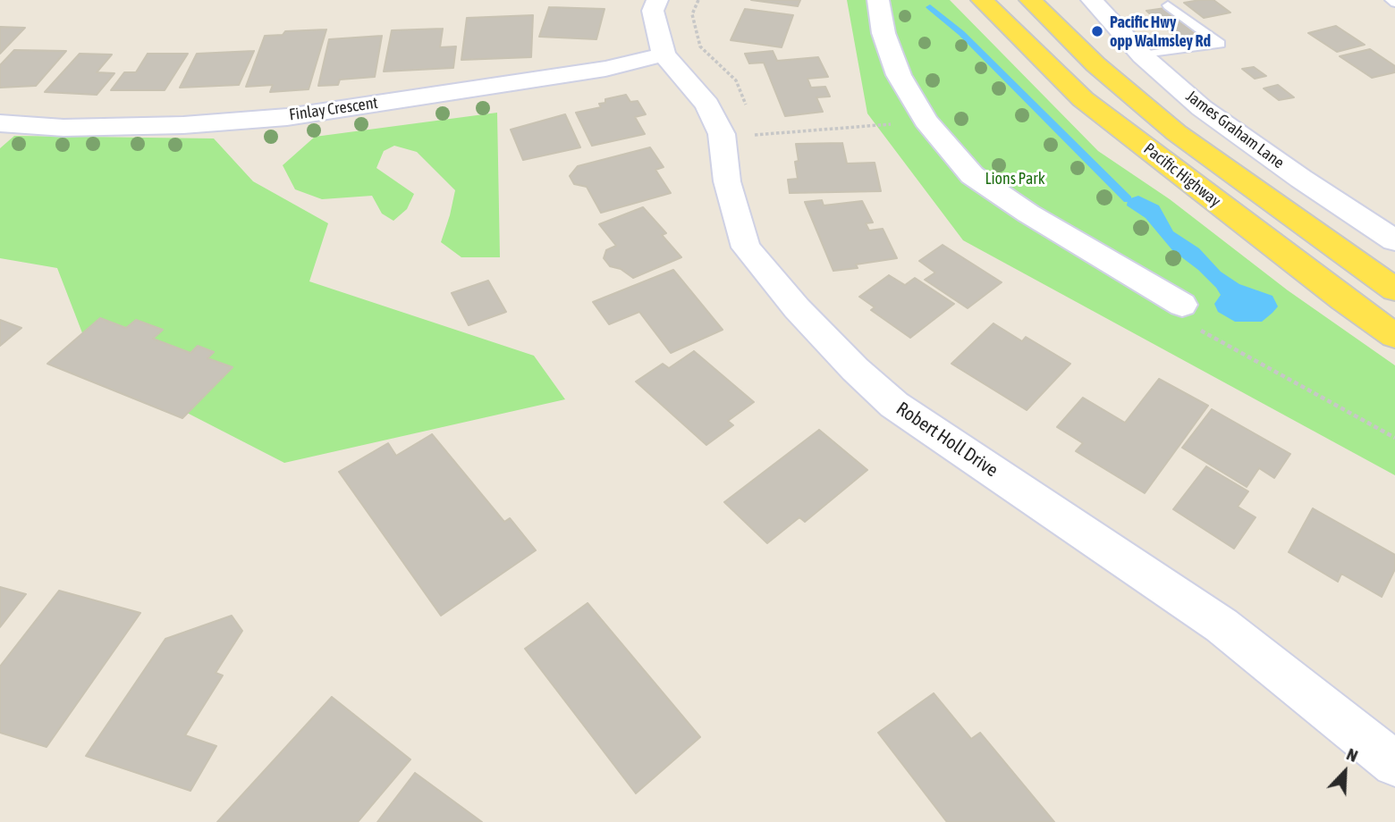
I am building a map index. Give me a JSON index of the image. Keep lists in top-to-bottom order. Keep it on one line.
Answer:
{"streets":{"main road":["Pacific Highway"],"street":["Finlay Crescent","James Graham Lane","Robert Holl Drive"]},"crossings":[["Finlay Crescent","Robert Holl Drive"]],"parks":["Lions Park"],"places":["Pacific Hwy opp Walmsley Rd"],"north":"top right"}
